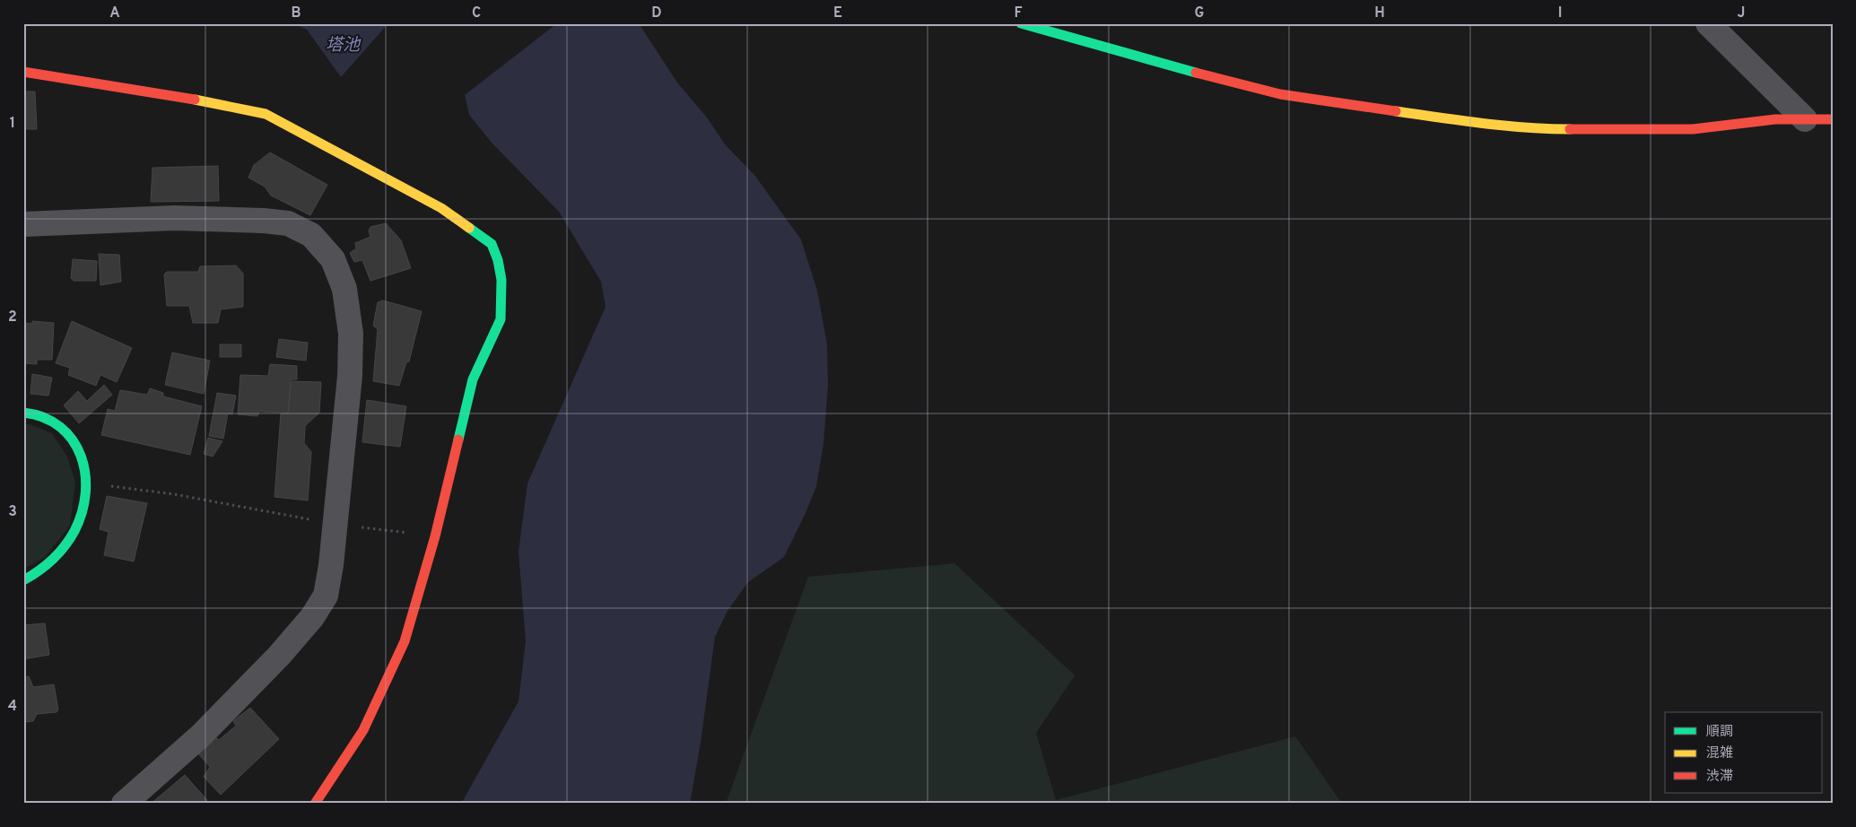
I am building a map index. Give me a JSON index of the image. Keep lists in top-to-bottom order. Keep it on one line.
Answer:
{"water":["塔池"],"legend":["順調","混雑","渋滞"],"grid":{"columns":["A","B","C","D","E","F","G","H","I","J"],"rows":["1","2","3","4"]}}
